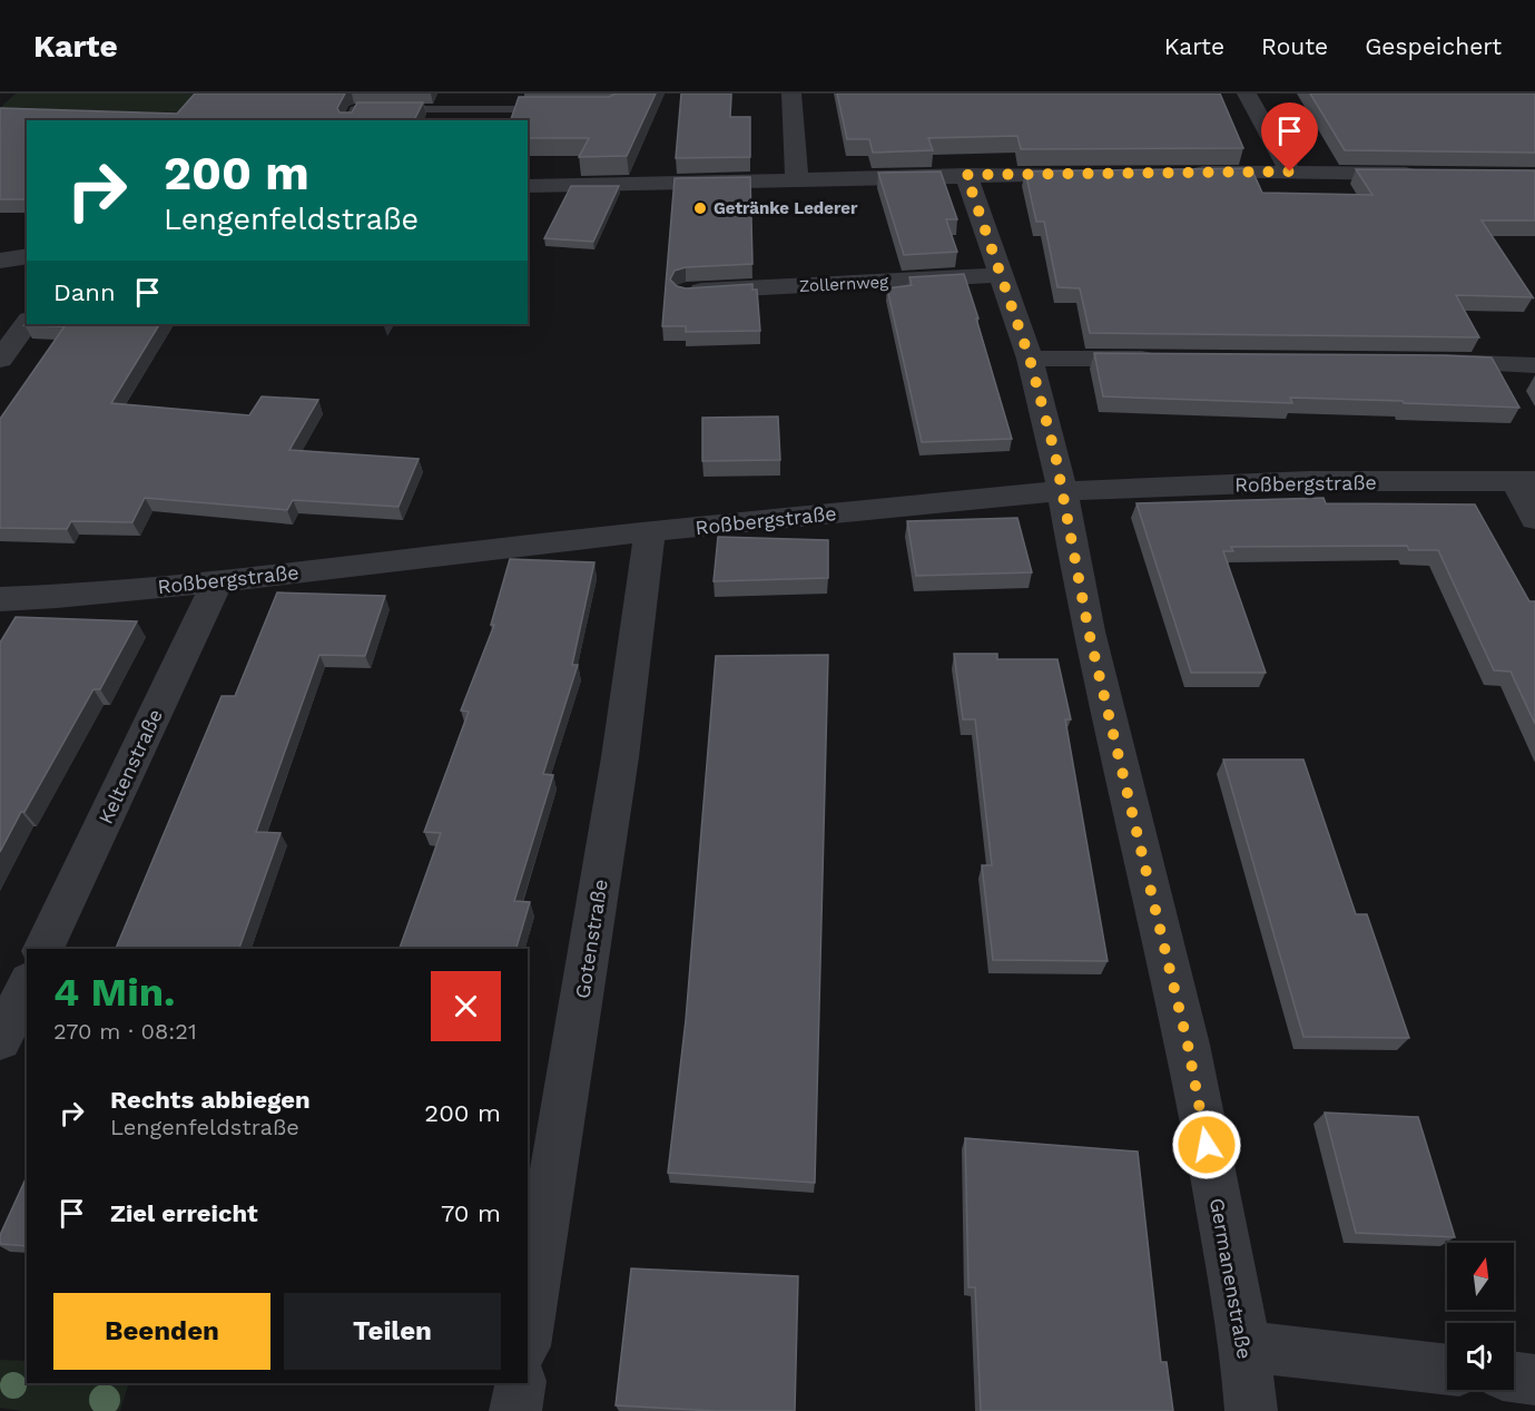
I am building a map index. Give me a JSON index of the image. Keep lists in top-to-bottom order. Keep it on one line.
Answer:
{"streets":{"street":["Zollernweg","Roßbergstraße","Keltenstraße","Gotenstraße","Germanenstraße"]},"crossings":[["Zollernweg","Germanenstraße"],["Roßbergstraße","Keltenstraße"],["Roßbergstraße","Gotenstraße"],["Roßbergstraße","Germanenstraße"]],"places":["Getränke Lederer"],"north":"top","page":{"header":"Karte","nav":["Karte","Route","Gespeichert"],"turn":["200 m","Lengenfeldstraße"],"then":"Dann","heading":["4 Min.","270 m · 08:21"],"list":[{"name":"Rechts abbiegen","note":"Lengenfeldstraße","value":"200 m"},{"name":"Ziel erreicht","value":"70 m"}],"buttons":["Beenden","Teilen"]}}
